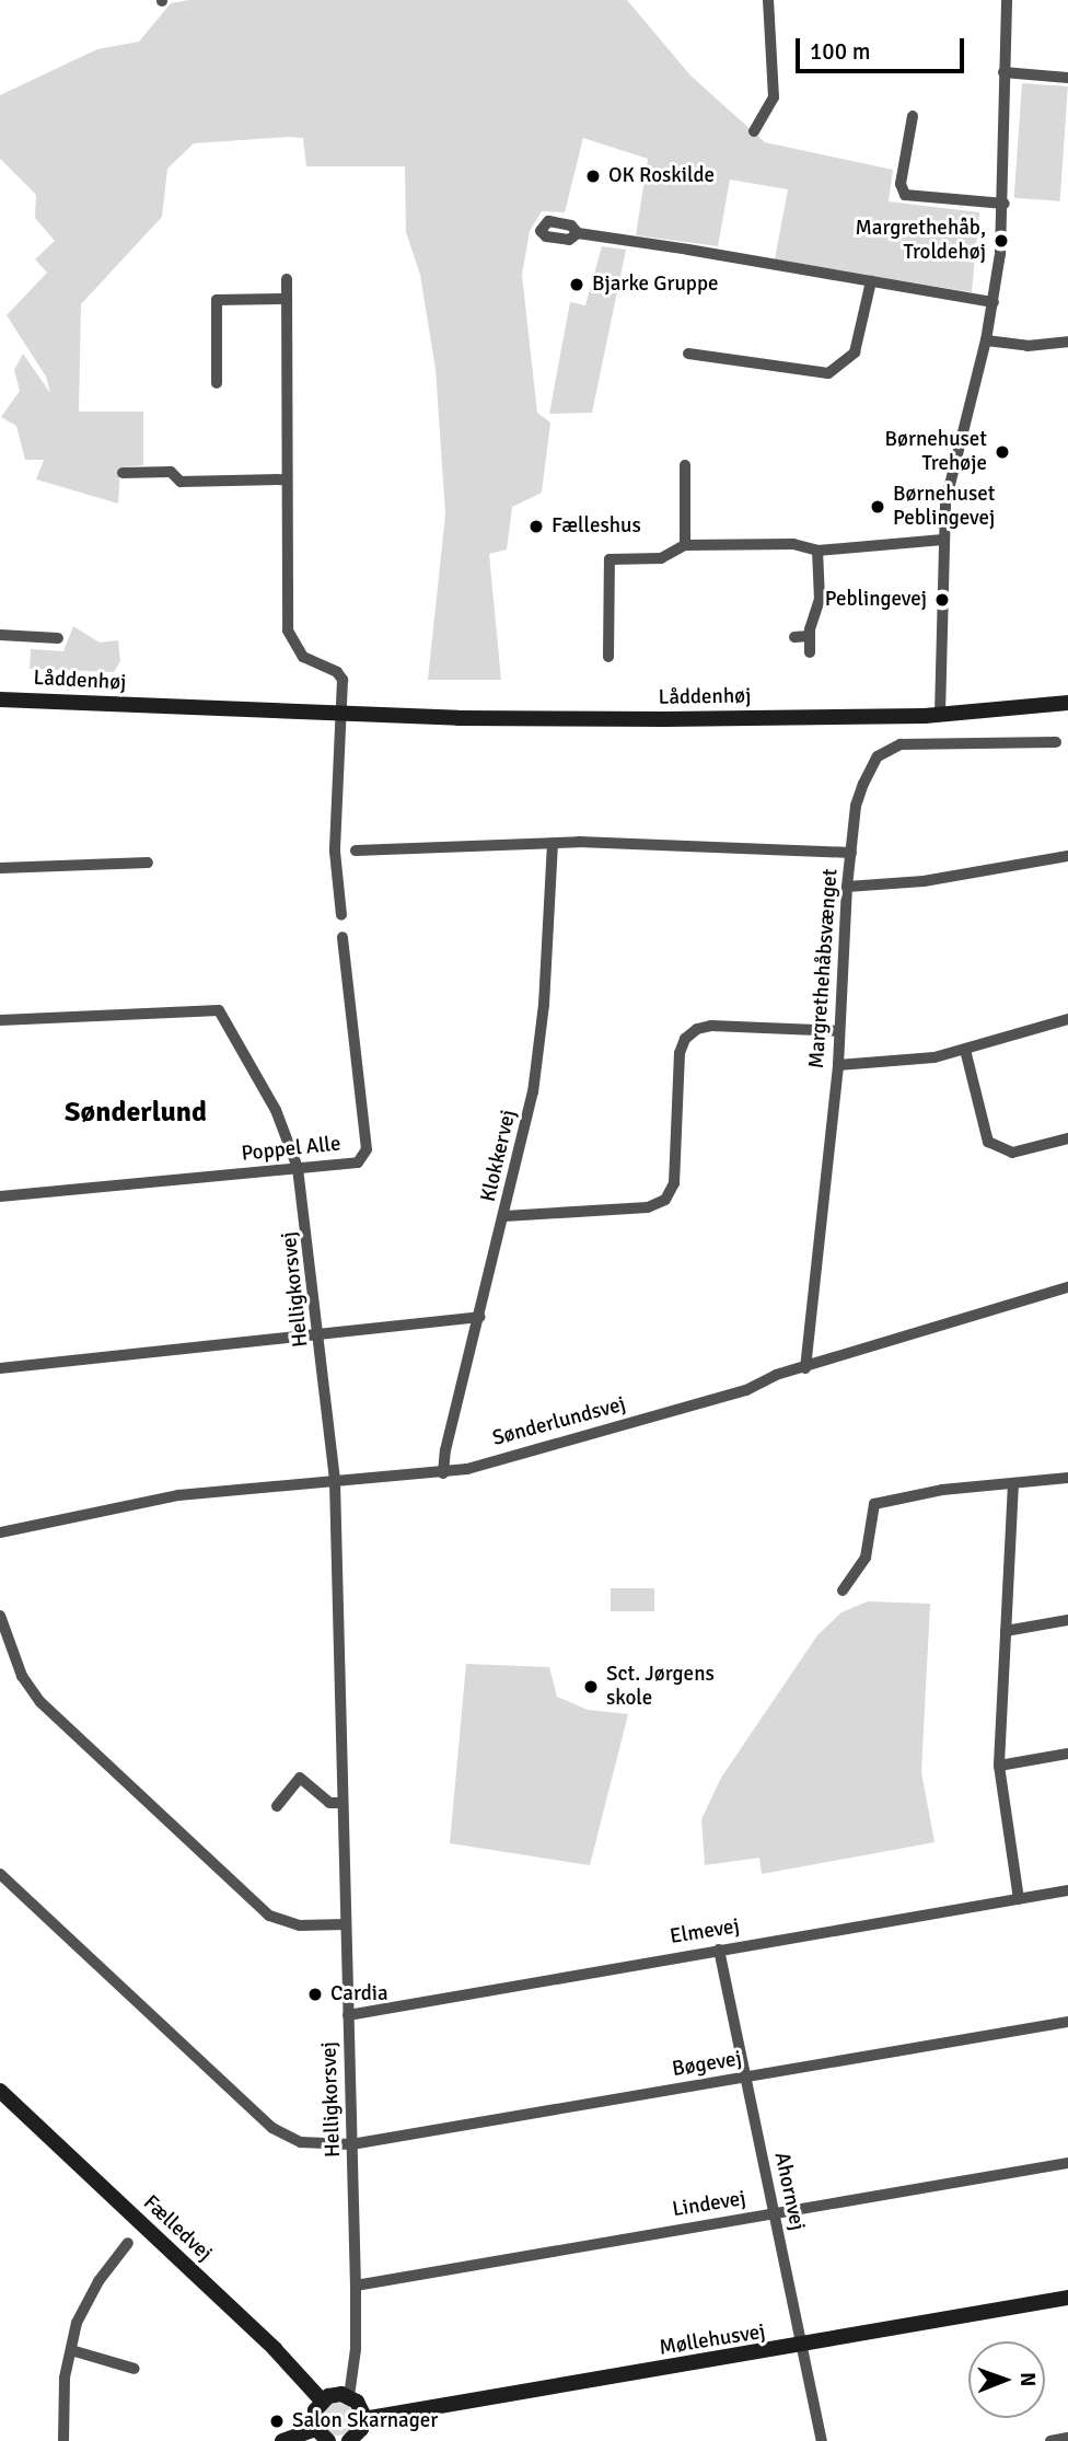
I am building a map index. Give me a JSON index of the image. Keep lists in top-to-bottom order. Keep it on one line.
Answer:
{"streets":{"street":["Låddenhøj","Margrethehåbsvænget","Poppel Alle","Klokkervej","Helligkorsvej","Sønderlundsvej","Elmevej","Bøgevej","Ahornvej","Lindevej","Fælledvej","Møllehusvej"]},"crossings":[["Margrethehåbsvænget","Sønderlundsvej"],["Poppel Alle","Helligkorsvej"],["Klokkervej","Sønderlundsvej"],["Helligkorsvej","Sønderlundsvej"],["Helligkorsvej","Elmevej"],["Helligkorsvej","Bøgevej"],["Helligkorsvej","Lindevej"],["Elmevej","Ahornvej"],["Bøgevej","Ahornvej"],["Ahornvej","Lindevej"],["Ahornvej","Møllehusvej"]],"districts":["Sønderlund"],"places":["OK Roskilde","Margrethehåb, Troldehøj","Bjarke Gruppe","Børnehuset Trehøje","Børnehuset Peblingevej","Fælleshus","Peblingevej","Sct. Jørgens skole","Cardia","Salon Skarnager"],"scale_bar":"100 m","north":"right"}
